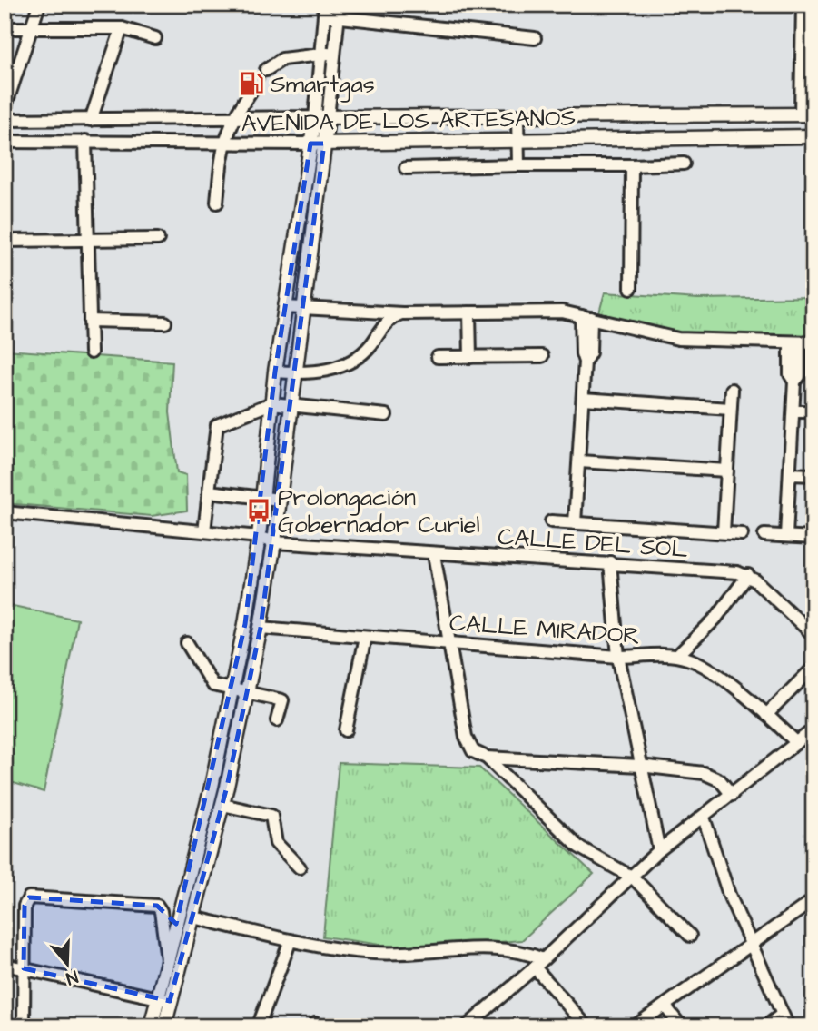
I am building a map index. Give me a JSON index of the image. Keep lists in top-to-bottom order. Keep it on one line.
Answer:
{"streets":{"main road":["AVENIDA DE LOS ARTESANOS"],"street":["CALLE DEL SOL","CALLE MIRADOR"]},"places":{"fuel station":["Smartgas"],"bus stop":["Prolongación Gobernador Curiel"]},"north":"bottom"}
